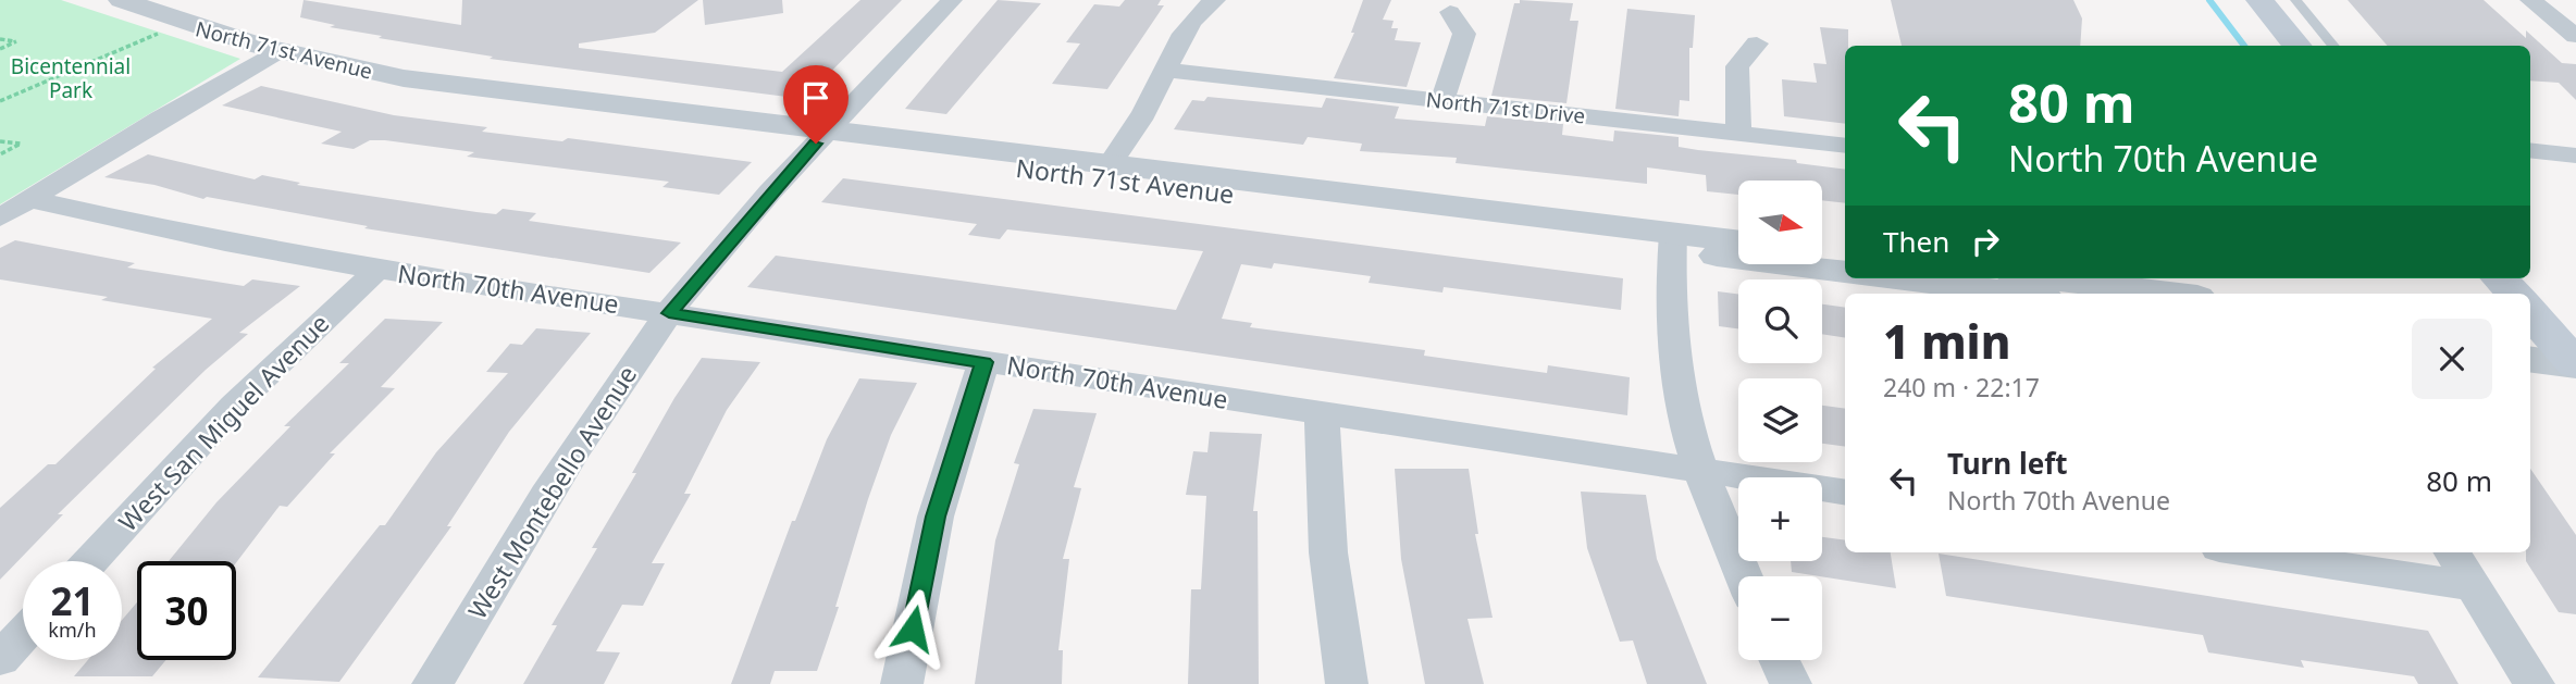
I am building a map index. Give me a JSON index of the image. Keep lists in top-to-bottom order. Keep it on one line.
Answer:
{"streets":{"street":["North 71st Avenue","North 71st Drive","North 70th Avenue","West San Miguel Avenue","West Montebello Avenue"]},"crossings":[["North 71st Avenue","West Montebello Avenue"],["North 70th Avenue","West San Miguel Avenue"],["North 70th Avenue","West Montebello Avenue"]],"parks":["Bicentennial Park"],"north":"right","page":{"turn":["80 m","North 70th Avenue"],"map_buttons":["+","−"],"then":"Then","heading":["1 min","240 m · 22:17"],"list":[{"name":"Turn left","note":"North 70th Avenue","value":"80 m"}],"speed":"21 km/h","limit":"30"}}
